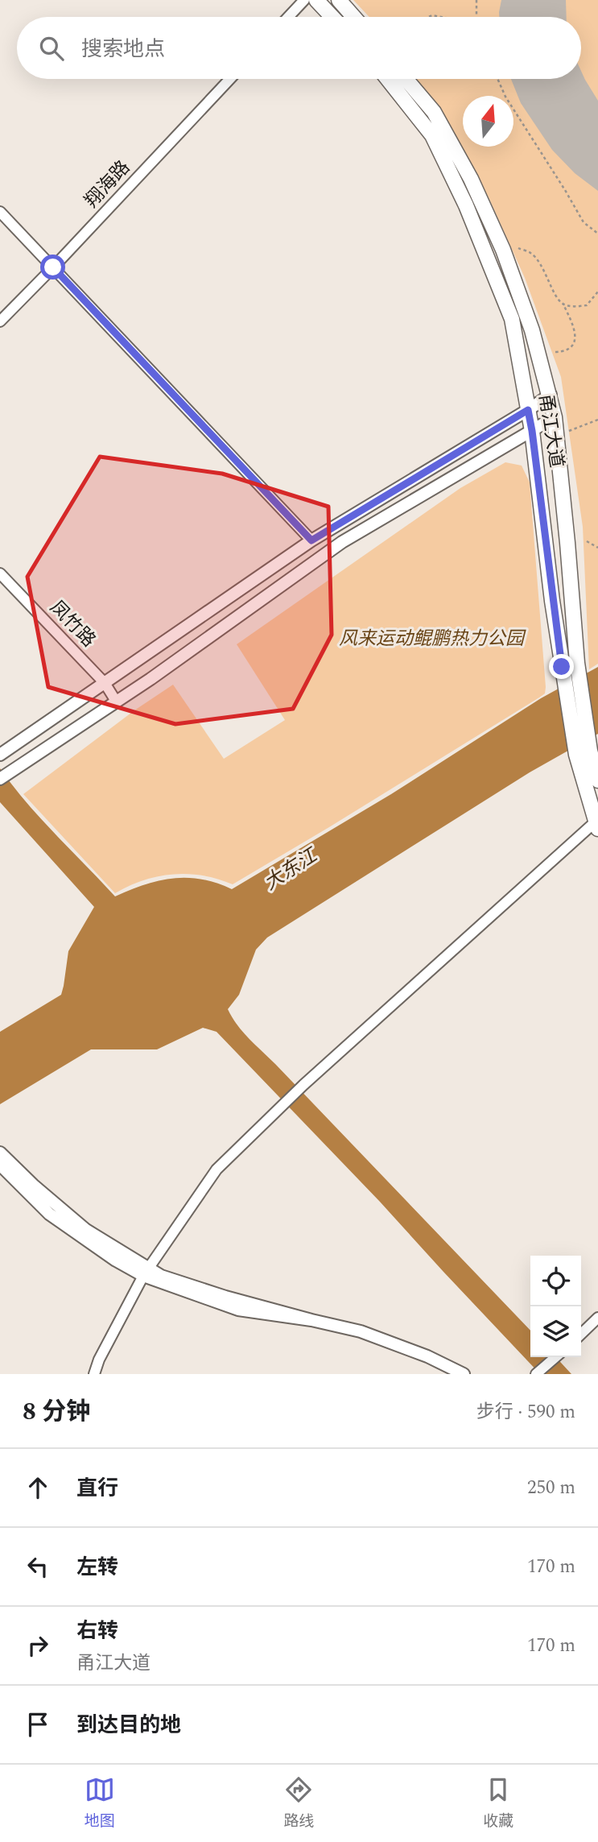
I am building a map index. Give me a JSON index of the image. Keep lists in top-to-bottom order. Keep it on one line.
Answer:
{"streets":{"main road":["甬江大道"],"street":["翔海路","凤竹路"]},"water":["大东江"],"parks":["风来运动鲲鹏热力公园"],"north":"top","page":{"search":"搜索地点","heading":["8 分钟","步行 · 590 m"],"list":[["直行","250 m"],["左转","170 m"],["右转","甬江大道","170 m"],"到达目的地"],"nav":["地图","路线","收藏"]}}
